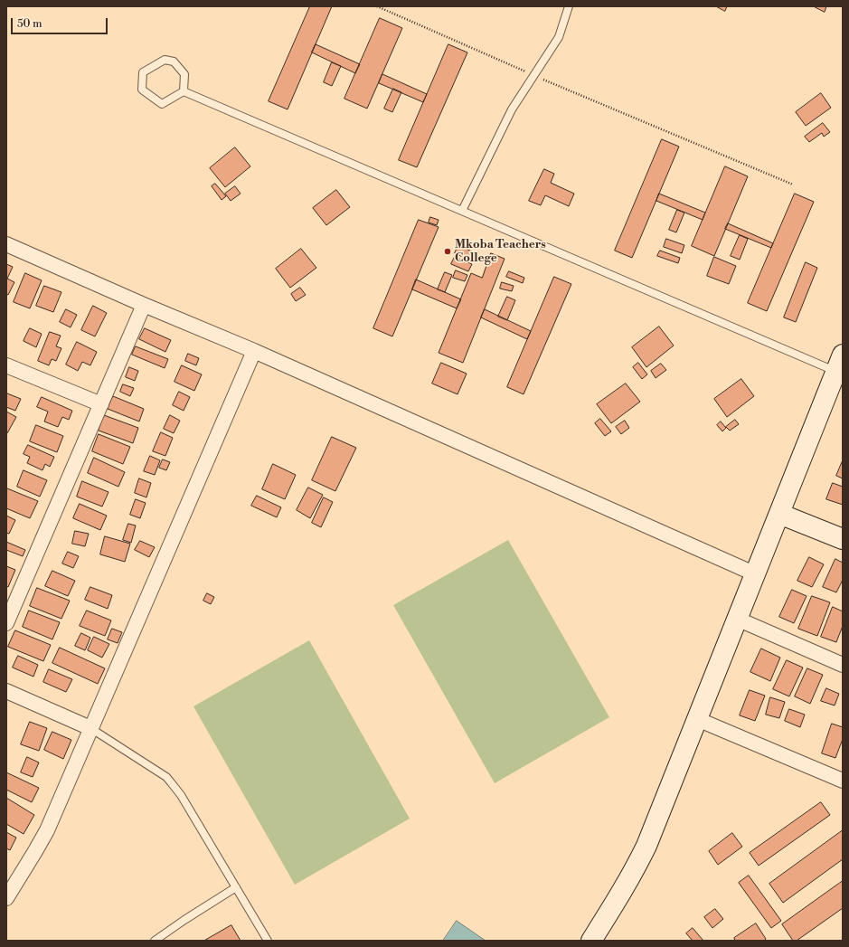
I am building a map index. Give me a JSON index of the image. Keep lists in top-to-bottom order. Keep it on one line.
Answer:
{"places":["Mkoba Teachers College"],"scale_bar":"50 m"}
